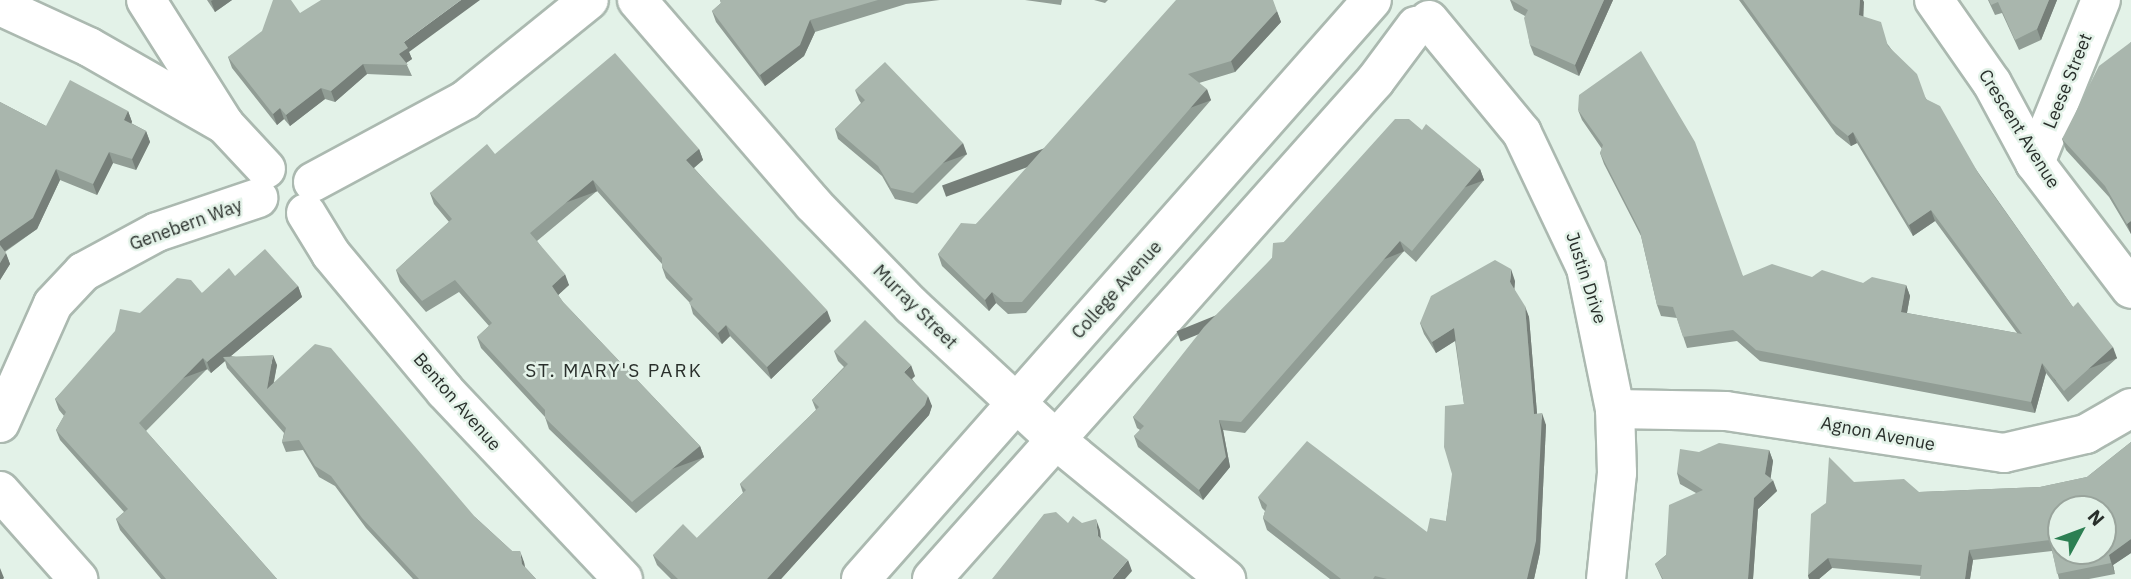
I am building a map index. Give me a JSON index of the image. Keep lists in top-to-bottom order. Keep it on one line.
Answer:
{"streets":{"street":["Leese Street","Crescent Avenue","Genebern Way","Justin Drive","College Avenue","Murray Street","Benton Avenue","Agnon Avenue"]},"crossings":[["Leese Street","Crescent Avenue"],["Justin Drive","Agnon Avenue"],["College Avenue","Murray Street"]],"districts":["ST. MARY'S PARK"],"north":"top right"}
